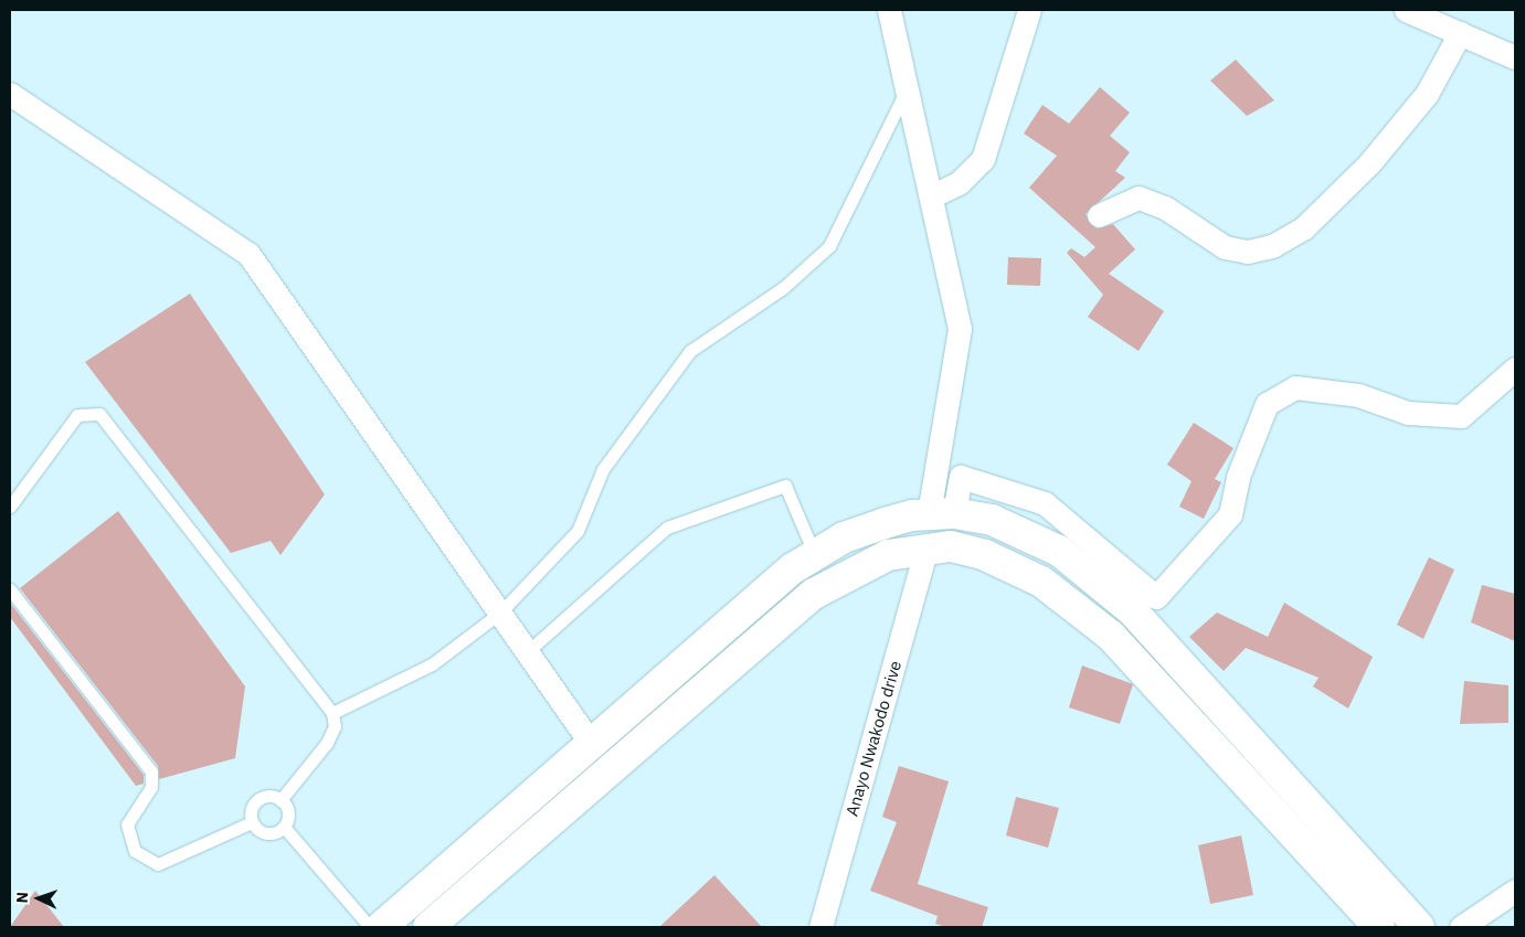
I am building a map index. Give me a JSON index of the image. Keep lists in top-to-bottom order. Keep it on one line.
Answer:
{"streets":{"street":["Anayo Nwakodo drive"]},"north":"left"}
